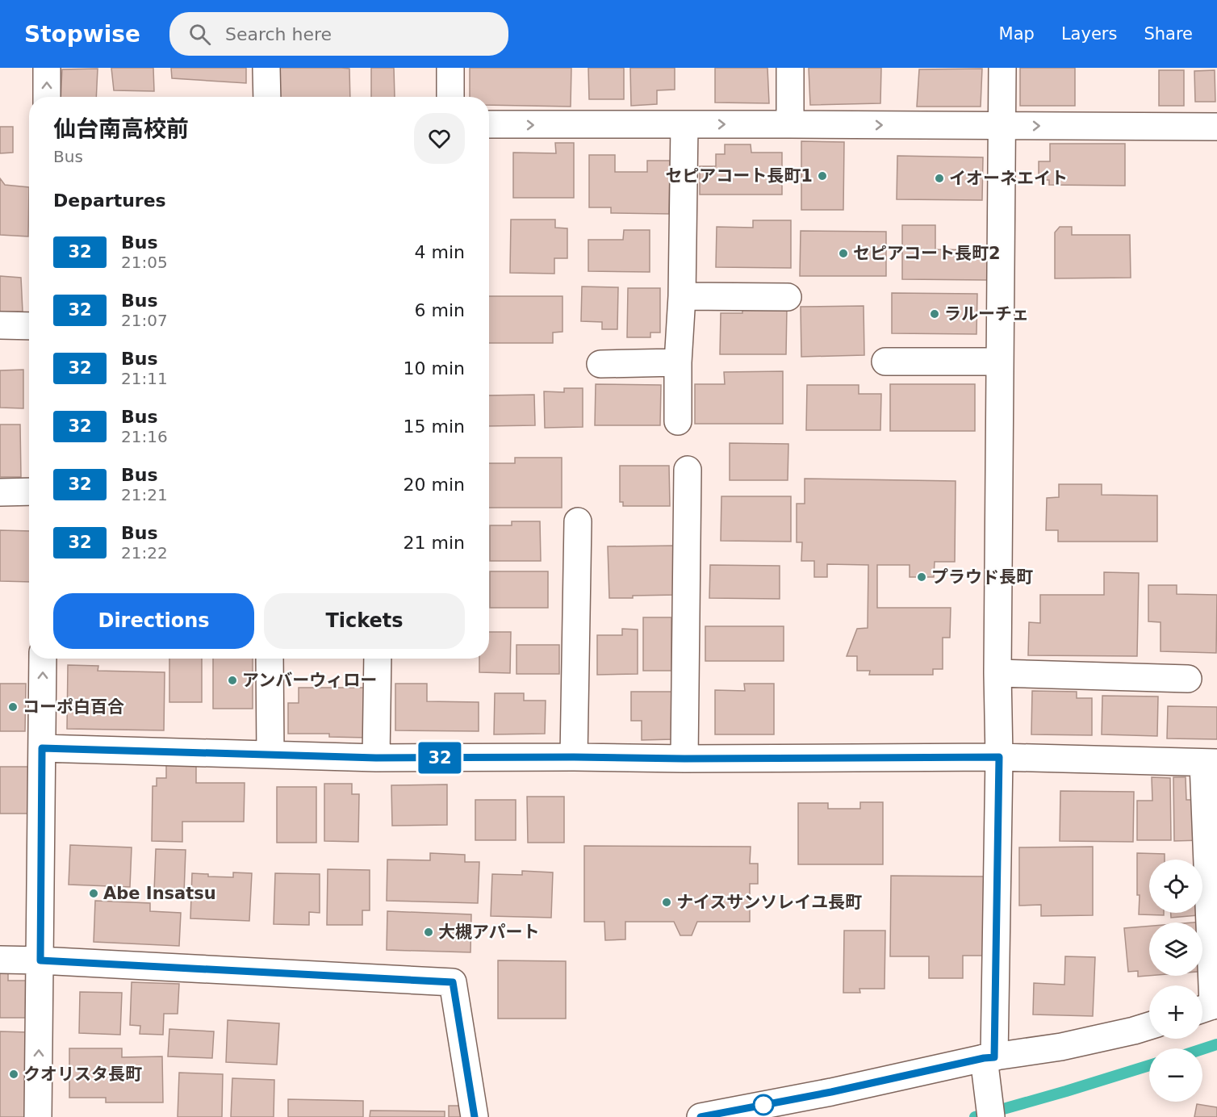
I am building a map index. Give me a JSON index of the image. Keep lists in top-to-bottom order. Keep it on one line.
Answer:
{"places":["セピアコート長町1","イオーネエイト","セピアコート長町2","ラルーチェ","プラウド長町","アンバーウィロー","コーポ白百合","Abe Insatsu","ナイスサンソレイユ長町","大槻アパート","クオリスタ長町"],"lines":["bus line 32"],"page":{"header":"Stopwise","search":"Search here","nav":["Map","Layers","Share"],"on_map":"32","heading":[["仙台南高校前","Bus"],"Departures"],"list":[{"mark":"32","name":"Bus","note":"21:05","value":"4 min"},{"mark":"32","name":"Bus","note":"21:07","value":"6 min"},{"mark":"32","name":"Bus","note":"21:11","value":"10 min"},{"mark":"32","name":"Bus","note":"21:16","value":"15 min"},{"mark":"32","name":"Bus","note":"21:21","value":"20 min"},{"mark":"32","name":"Bus","note":"21:22","value":"21 min"}],"buttons":["Directions","Tickets"],"map_buttons":["+","−"]}}
